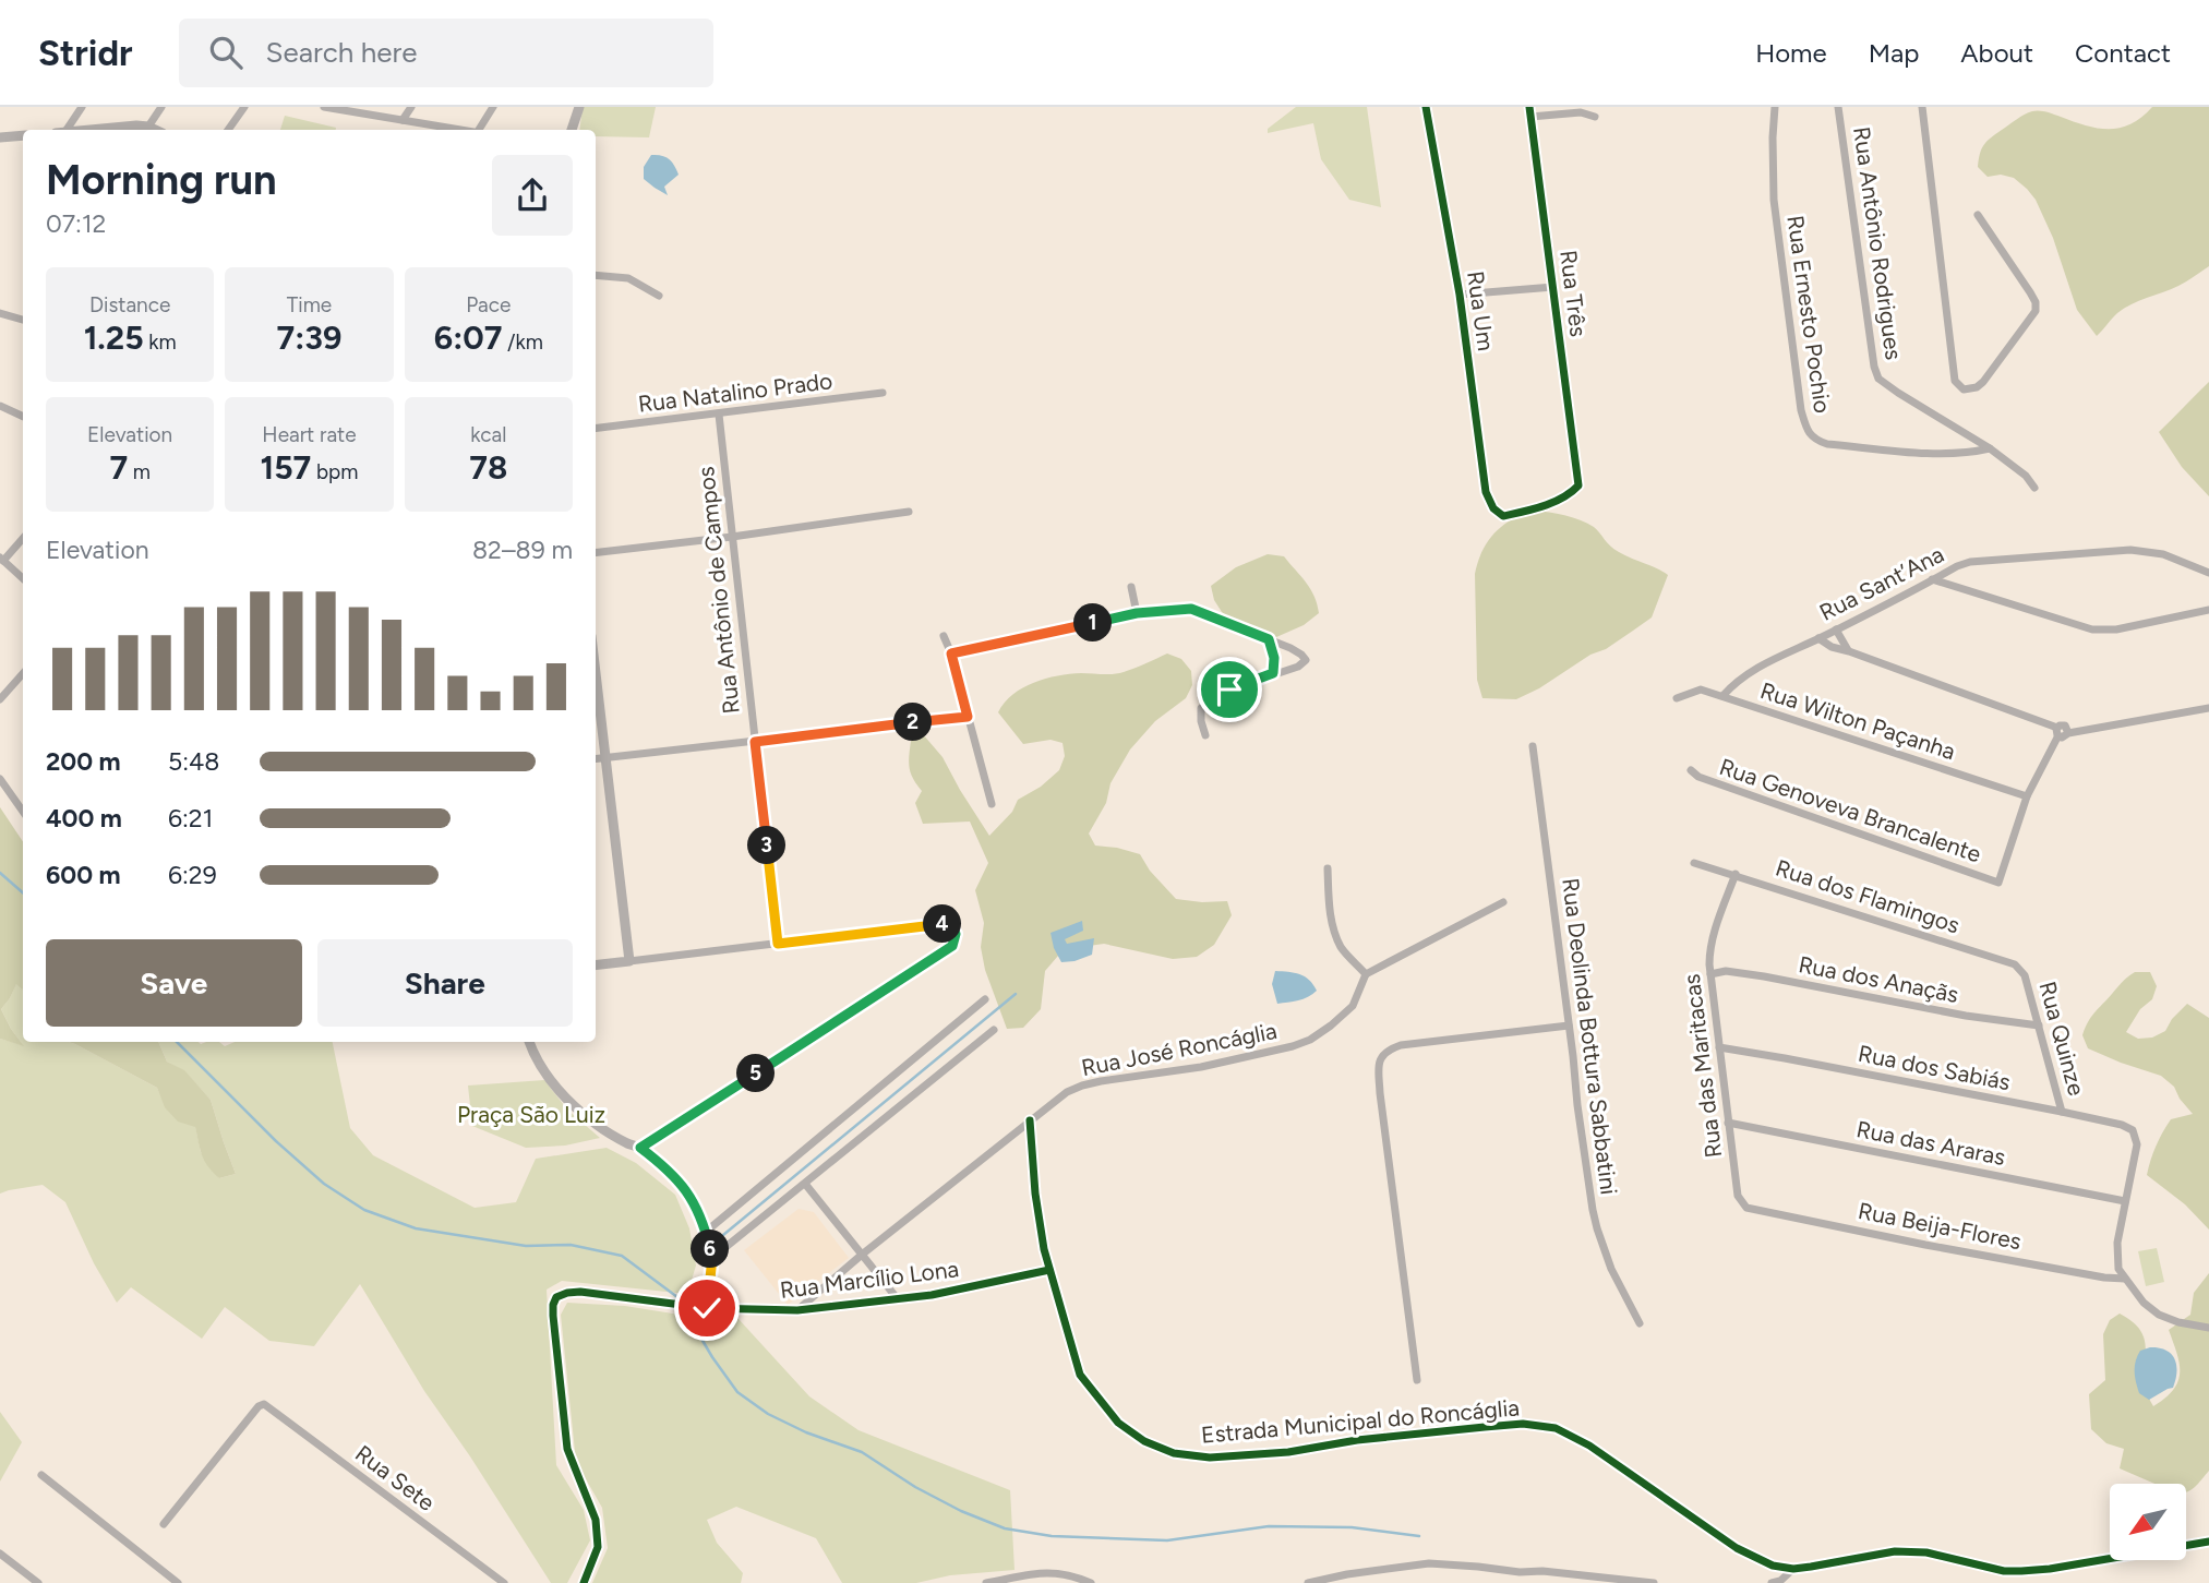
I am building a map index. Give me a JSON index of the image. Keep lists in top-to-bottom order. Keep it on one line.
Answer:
{"streets":{"street":["Rua Antônio Rodrigues","Rua Três","Rua Um","Rua Ernesto Pochio","Rua Natalino Prado","Rua Sant’Ana","Rua Antônio de Campos","Rua Wilton Paçanha","Rua Genoveva Brancalente","Rua dos Flamingos","Rua dos Anaçãs","Rua Deolinda Bottura Sabbatini","Rua Quinze","Rua José Roncáglia","Rua das Maritacas","Rua dos Sabiás","Rua das Araras","Rua Beija-Flores","Rua Marcílio Lona","Estrada Municipal do Roncáglia","Rua Sete"]},"crossings":[["Rua Antônio Rodrigues","Rua Ernesto Pochio"],["Rua Três","Rua Um"],["Rua Natalino Prado","Rua Antônio de Campos"],["Rua Sant’Ana","Rua Wilton Paçanha"],["Rua Wilton Paçanha","Rua Genoveva Brancalente"],["Rua dos Flamingos","Rua Quinze"],["Rua dos Flamingos","Rua das Maritacas"],["Rua dos Anaçãs","Rua Quinze"],["Rua dos Anaçãs","Rua das Maritacas"],["Rua Quinze","Rua dos Sabiás"],["Rua José Roncáglia","Rua Marcílio Lona"],["Rua José Roncáglia","Estrada Municipal do Roncáglia"],["Rua das Maritacas","Rua dos Sabiás"],["Rua das Maritacas","Rua das Araras"],["Rua das Maritacas","Rua Beija-Flores"],["Rua dos Sabiás","Rua das Araras"],["Rua Marcílio Lona","Estrada Municipal do Roncáglia"]],"parks":["Praça São Luiz"],"north":"bottom left","page":{"header":"Stridr","search":"Search here","nav":["Home","Map","About","Contact"],"heading":["Morning run","07:12"],"stats":[["Distance","1.25 km"],["Time","7:39"],["Pace","6:07 /km"],["Elevation","7 m"],["Heart rate","157 bpm"],["kcal","78"]],"chart":["Elevation","82–89 m"],"pins":["1","2","3","4","5","6"],"list":[{"name":"200 m","note":"5:48"},{"name":"400 m","note":"6:21"},{"name":"600 m","note":"6:29"}],"buttons":["Save","Share"]}}
